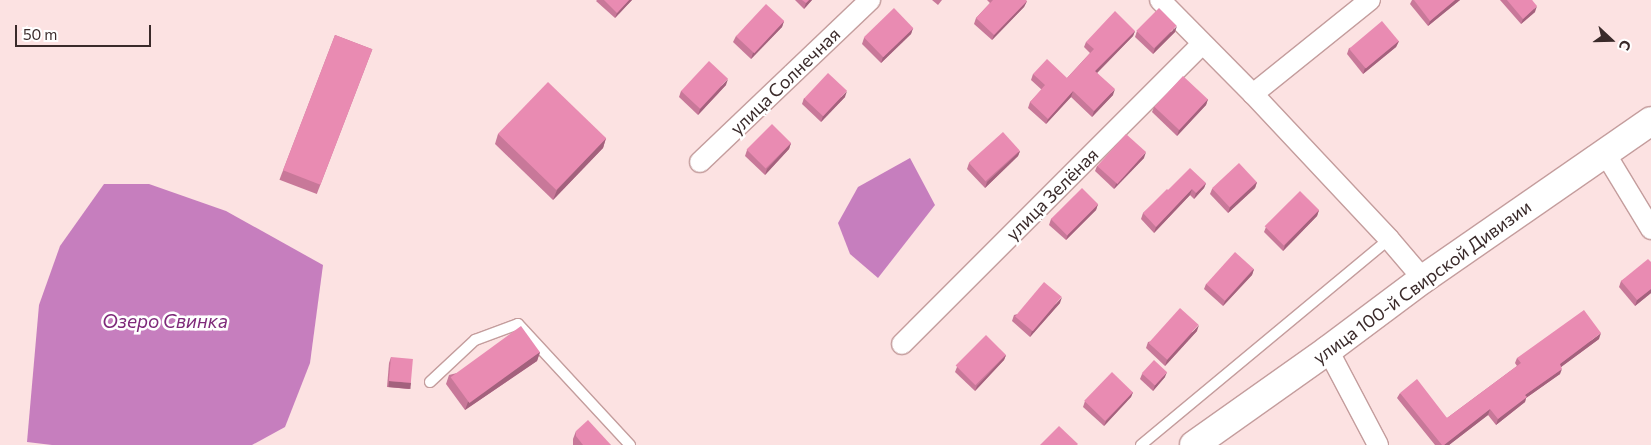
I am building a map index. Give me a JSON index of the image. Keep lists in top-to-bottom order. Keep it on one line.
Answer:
{"streets":{"main road":["улица 100-й Свирской Дивизии"],"street":["улица Солнечная","улица Зелёная"]},"water":["Озеро Свинка"],"scale_bar":"50 m","north":"right"}
